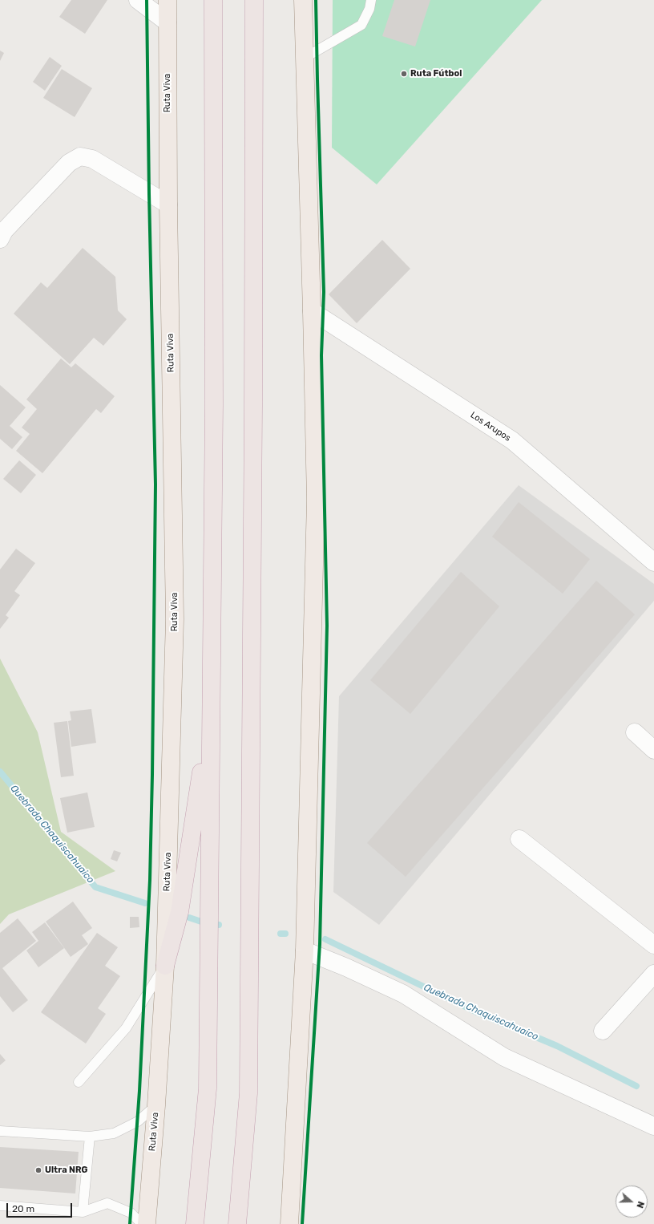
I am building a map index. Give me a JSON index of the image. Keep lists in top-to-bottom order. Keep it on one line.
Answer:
{"streets":{"main road":["Ruta Viva"],"street":["Los Arupos"]},"water":["Quebrada Chaquiscahuaico"],"places":["Ruta Fútbol","Ultra NRG"],"scale_bar":"20 m","north":"right"}
